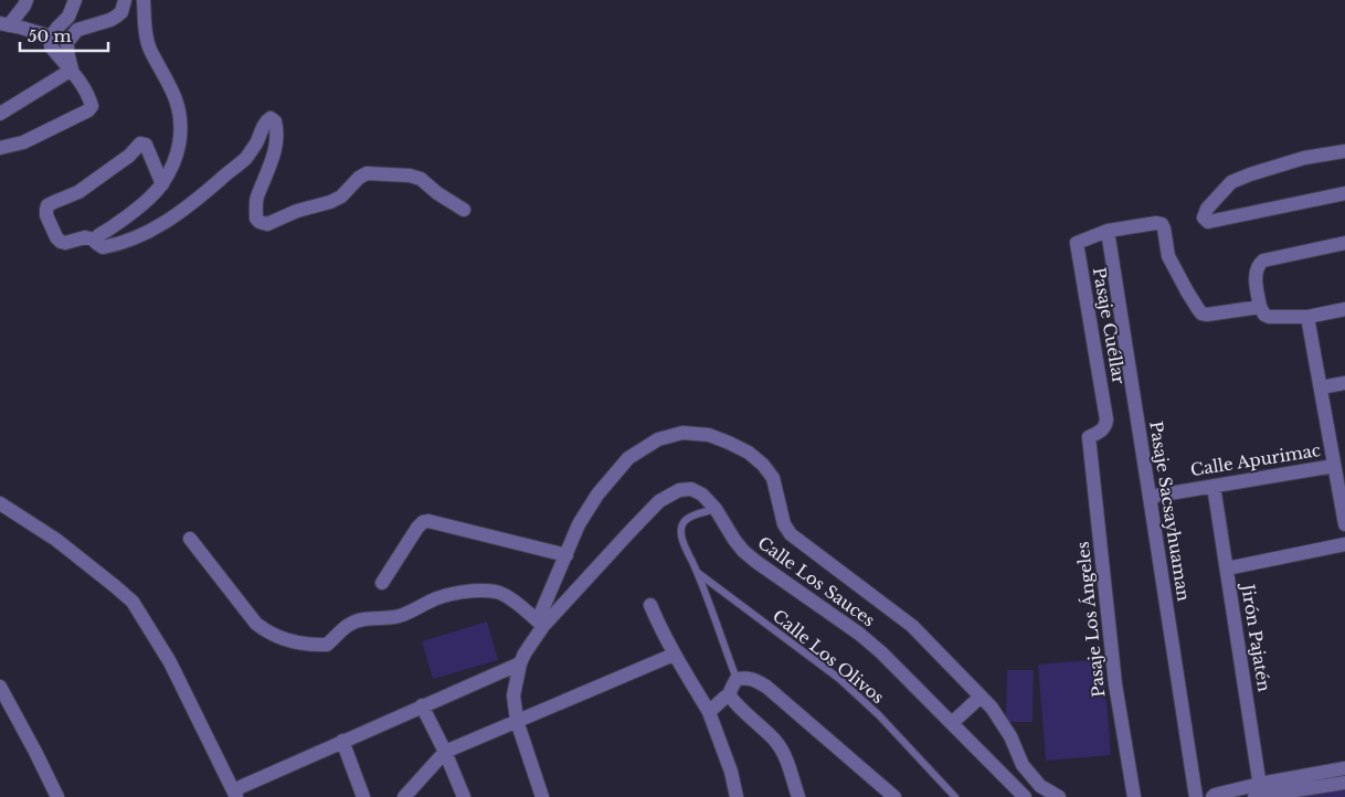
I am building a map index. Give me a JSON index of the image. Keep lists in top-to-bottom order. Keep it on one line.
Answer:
{"streets":{"street":["Pasaje Cuéllar","Calle Apurimac","Pasaje Sacsayhuaman","Calle Los Sauces","Pasaje Los Ángeles","Jirón Pajatén"],"lane":["Calle Los Olivos"]},"crossings":[["Pasaje Cuéllar","Pasaje Sacsayhuaman"],["Pasaje Cuéllar","Pasaje Los Ángeles"],["Calle Apurimac","Pasaje Sacsayhuaman"],["Calle Apurimac","Jirón Pajatén"]],"scale_bar":"50 m"}
